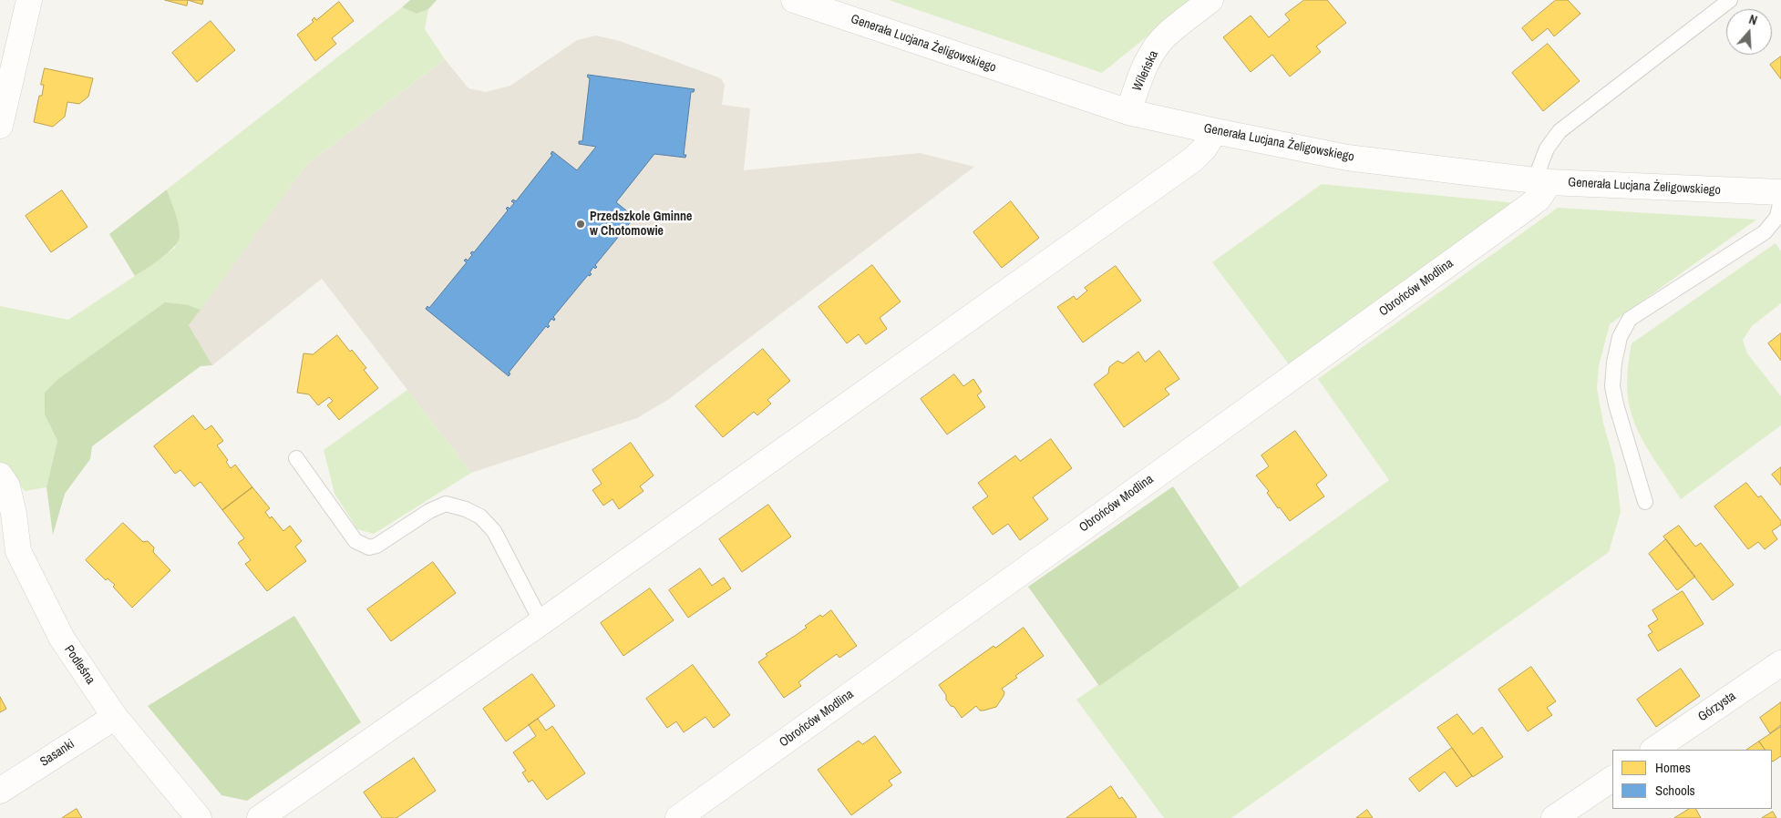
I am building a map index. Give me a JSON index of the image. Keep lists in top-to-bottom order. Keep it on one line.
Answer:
{"streets":{"street":["Generała Lucjana Żeligowskiego","Wileńska","Obrońców Modlina","Podleśna","Górzysta","Sasanki"]},"crossings":[["Generała Lucjana Żeligowskiego","Wileńska"],["Generała Lucjana Żeligowskiego","Obrońców Modlina"],["Podleśna","Sasanki"]],"places":["Przedszkole Gminne w Chotomowie"],"legend":["Homes","Schools"],"north":"top"}
